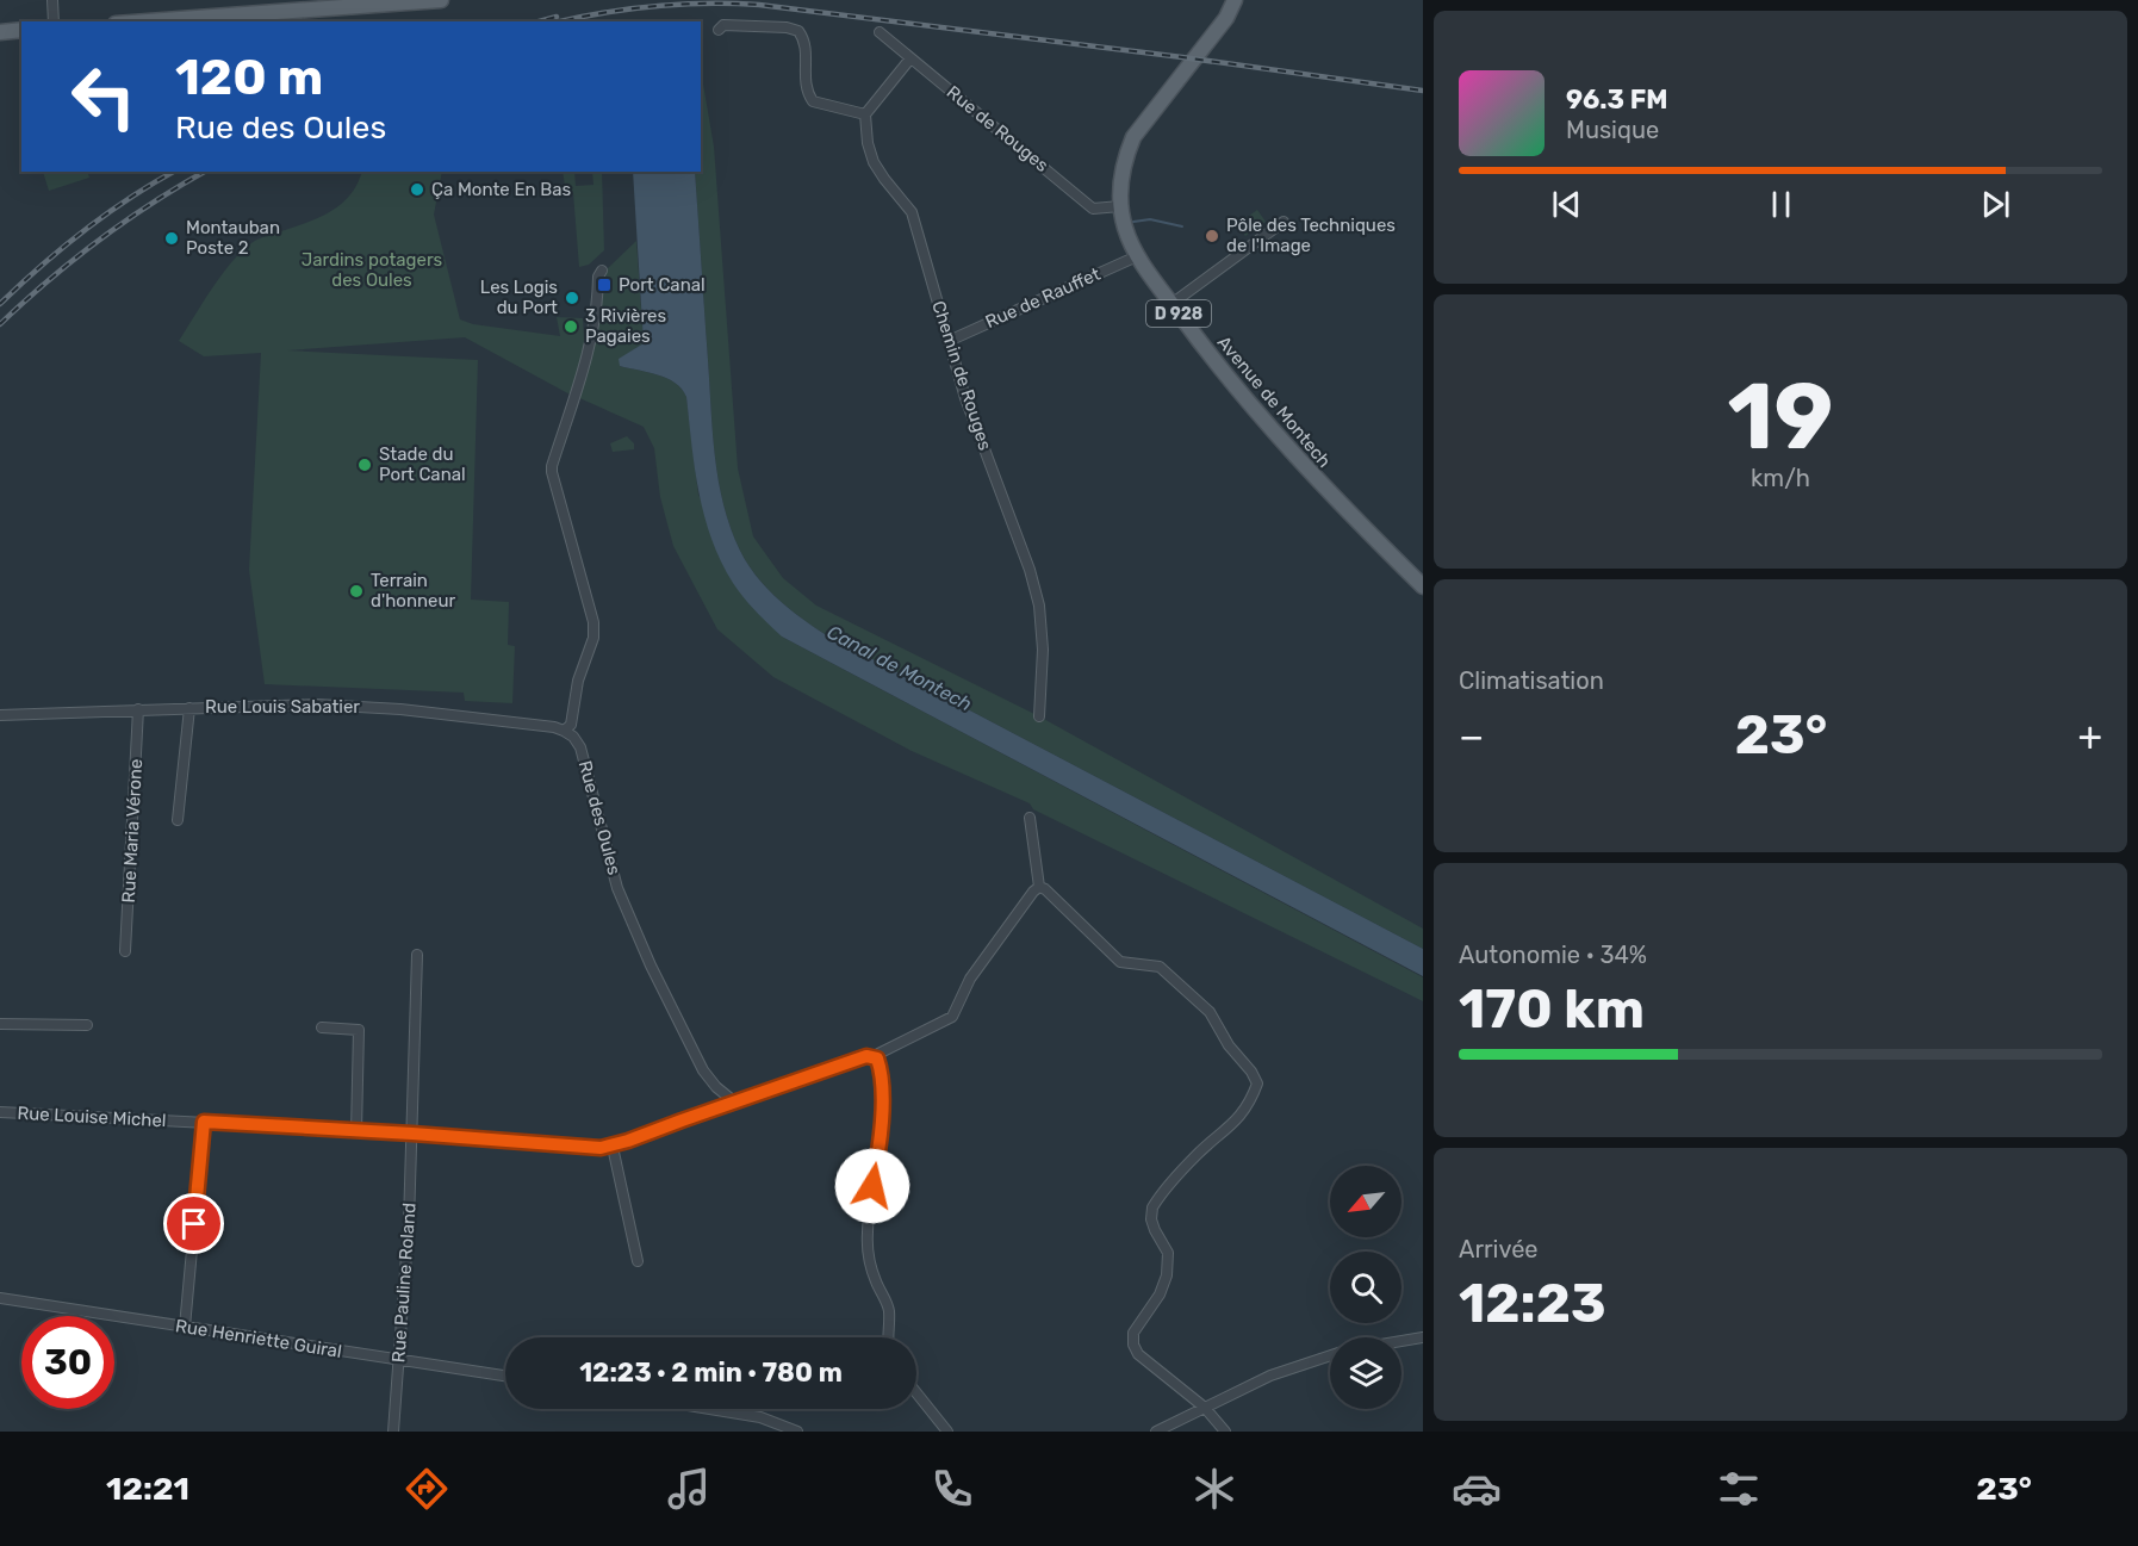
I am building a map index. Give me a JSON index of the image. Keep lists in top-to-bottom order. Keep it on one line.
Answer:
{"streets":{"main road":["D 928","Avenue de Montech"],"street":["Rue de Rouges","Rue de Rauffet","Chemin de Rouges","Rue Louis Sabatier","Rue des Oules","Rue Maria Vérone","Rue Louise Michel","Rue Pauline Roland","Rue Henriette Guiral"]},"crossings":[["Rue de Rouges","Avenue de Montech"],["Rue de Rauffet","Chemin de Rouges"],["Rue de Rauffet","Avenue de Montech"],["Rue Louis Sabatier","Rue des Oules"],["Rue Louis Sabatier","Rue Maria Vérone"],["Rue des Oules","Rue Louise Michel"],["Rue Louise Michel","Rue Pauline Roland"],["Rue Pauline Roland","Rue Henriette Guiral"]],"water":["Canal de Montech"],"parks":["Jardins potagers des Oules"],"places":{"other":["Ça Monte En Bas","Pôle des Techniques de l'Image","Montauban Poste 2","Les Logis du Port","3 Rivières Pagaies","Stade du Port Canal","Terrain d'honneur"],"transit":["Port Canal"]},"north":"bottom left","page":{"turn":["120 m","Rue des Oules"],"song":["96.3 FM","Musique"],"tile":[["19","km/h"],"Climatisation",["Autonomie · 34%","170 km"],["Arrivée","12:23"]],"heat":["−","23°","+"],"limit":"30","trip":"12:23 · 2 min · 780 m","tabs":["12:21","23°"]}}
